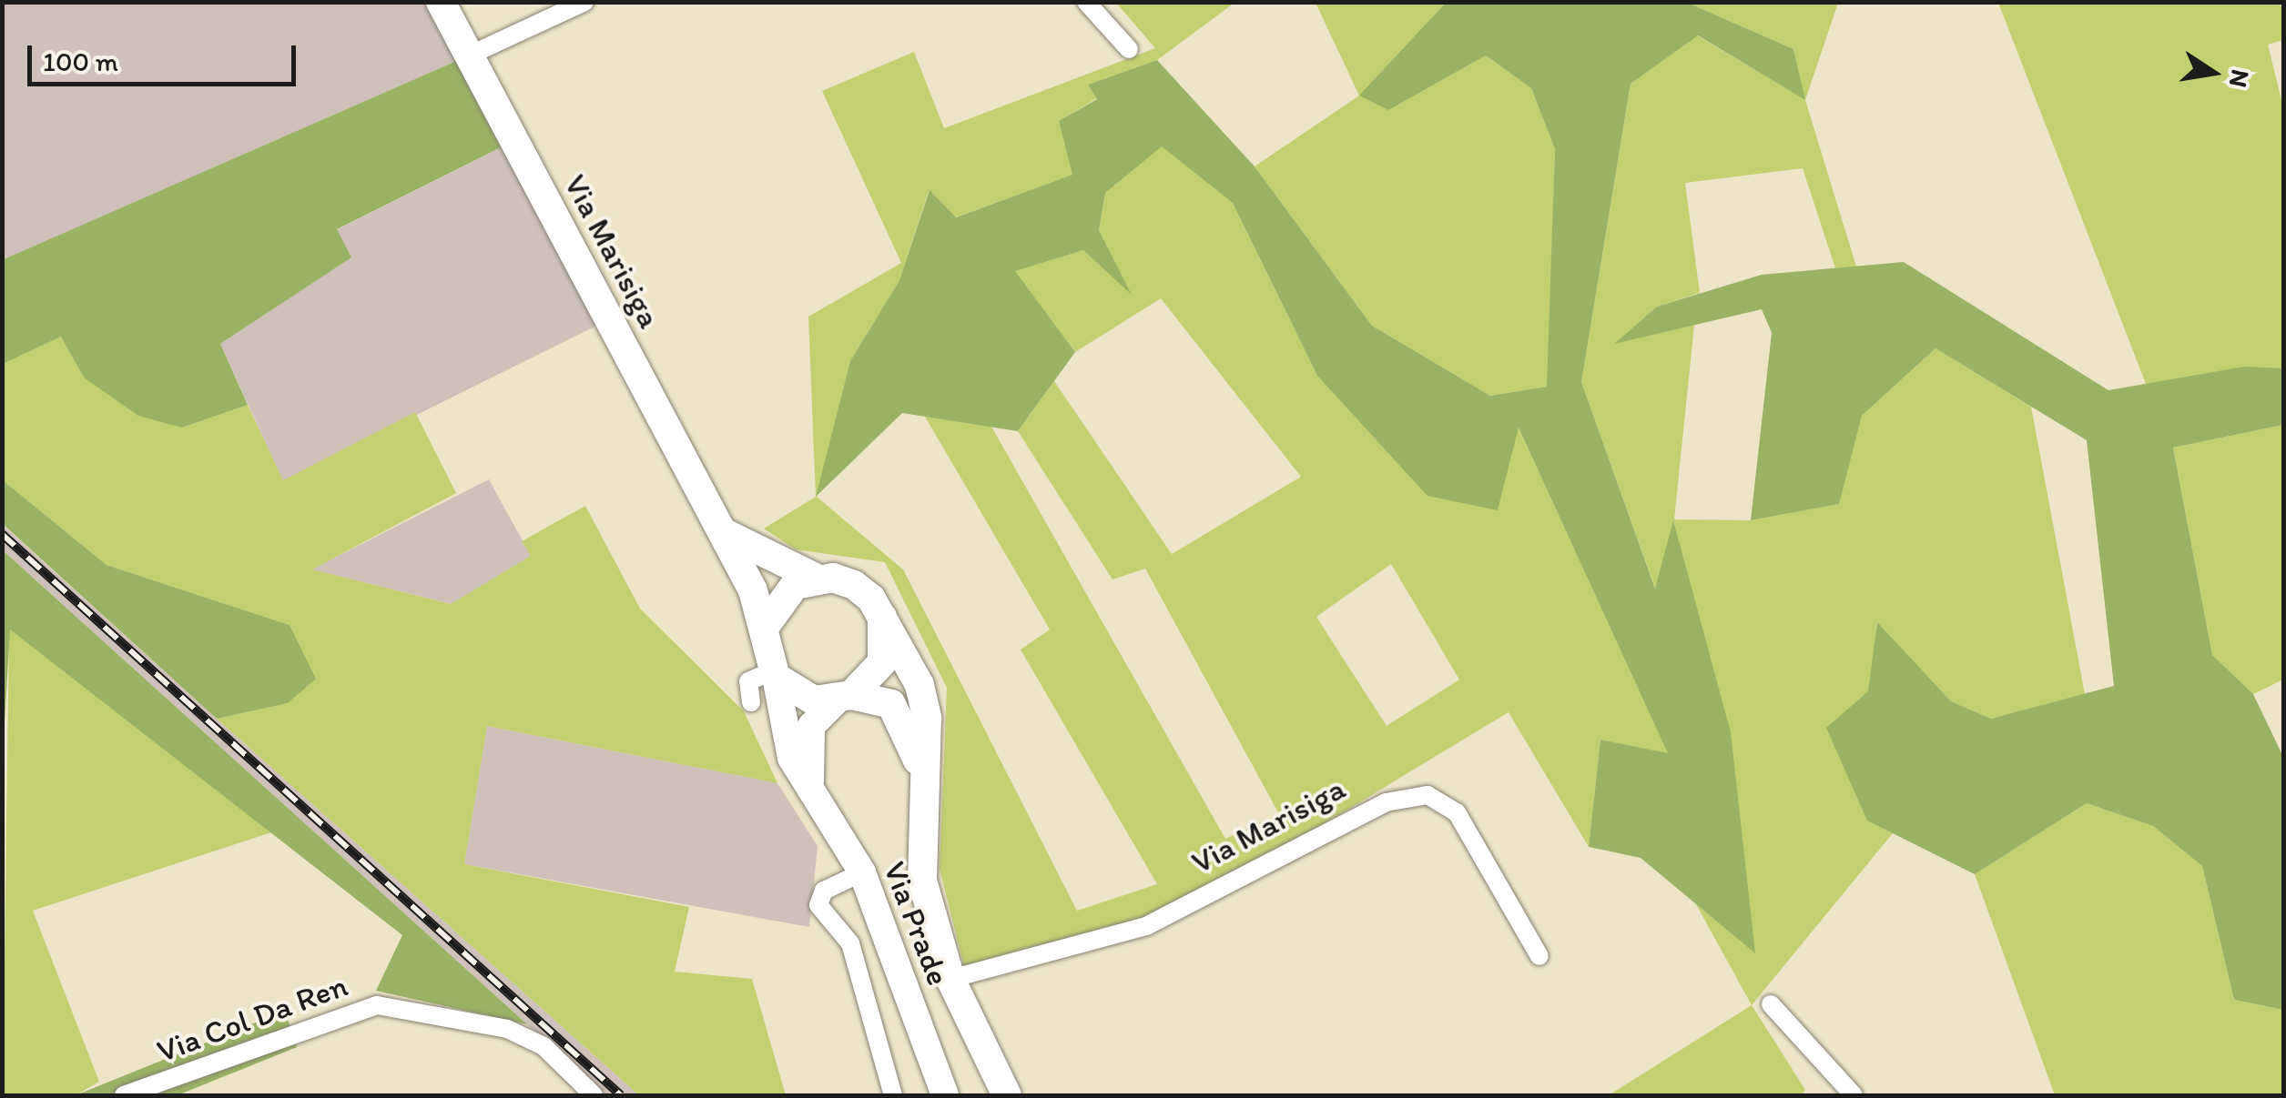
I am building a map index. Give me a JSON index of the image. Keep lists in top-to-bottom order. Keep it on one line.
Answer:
{"streets":{"main road":["Via Marisiga","Via Prade"],"street":["Via Col Da Ren"]},"crossings":[["Via Marisiga","Via Prade"]],"scale_bar":"100 m","north":"right"}
